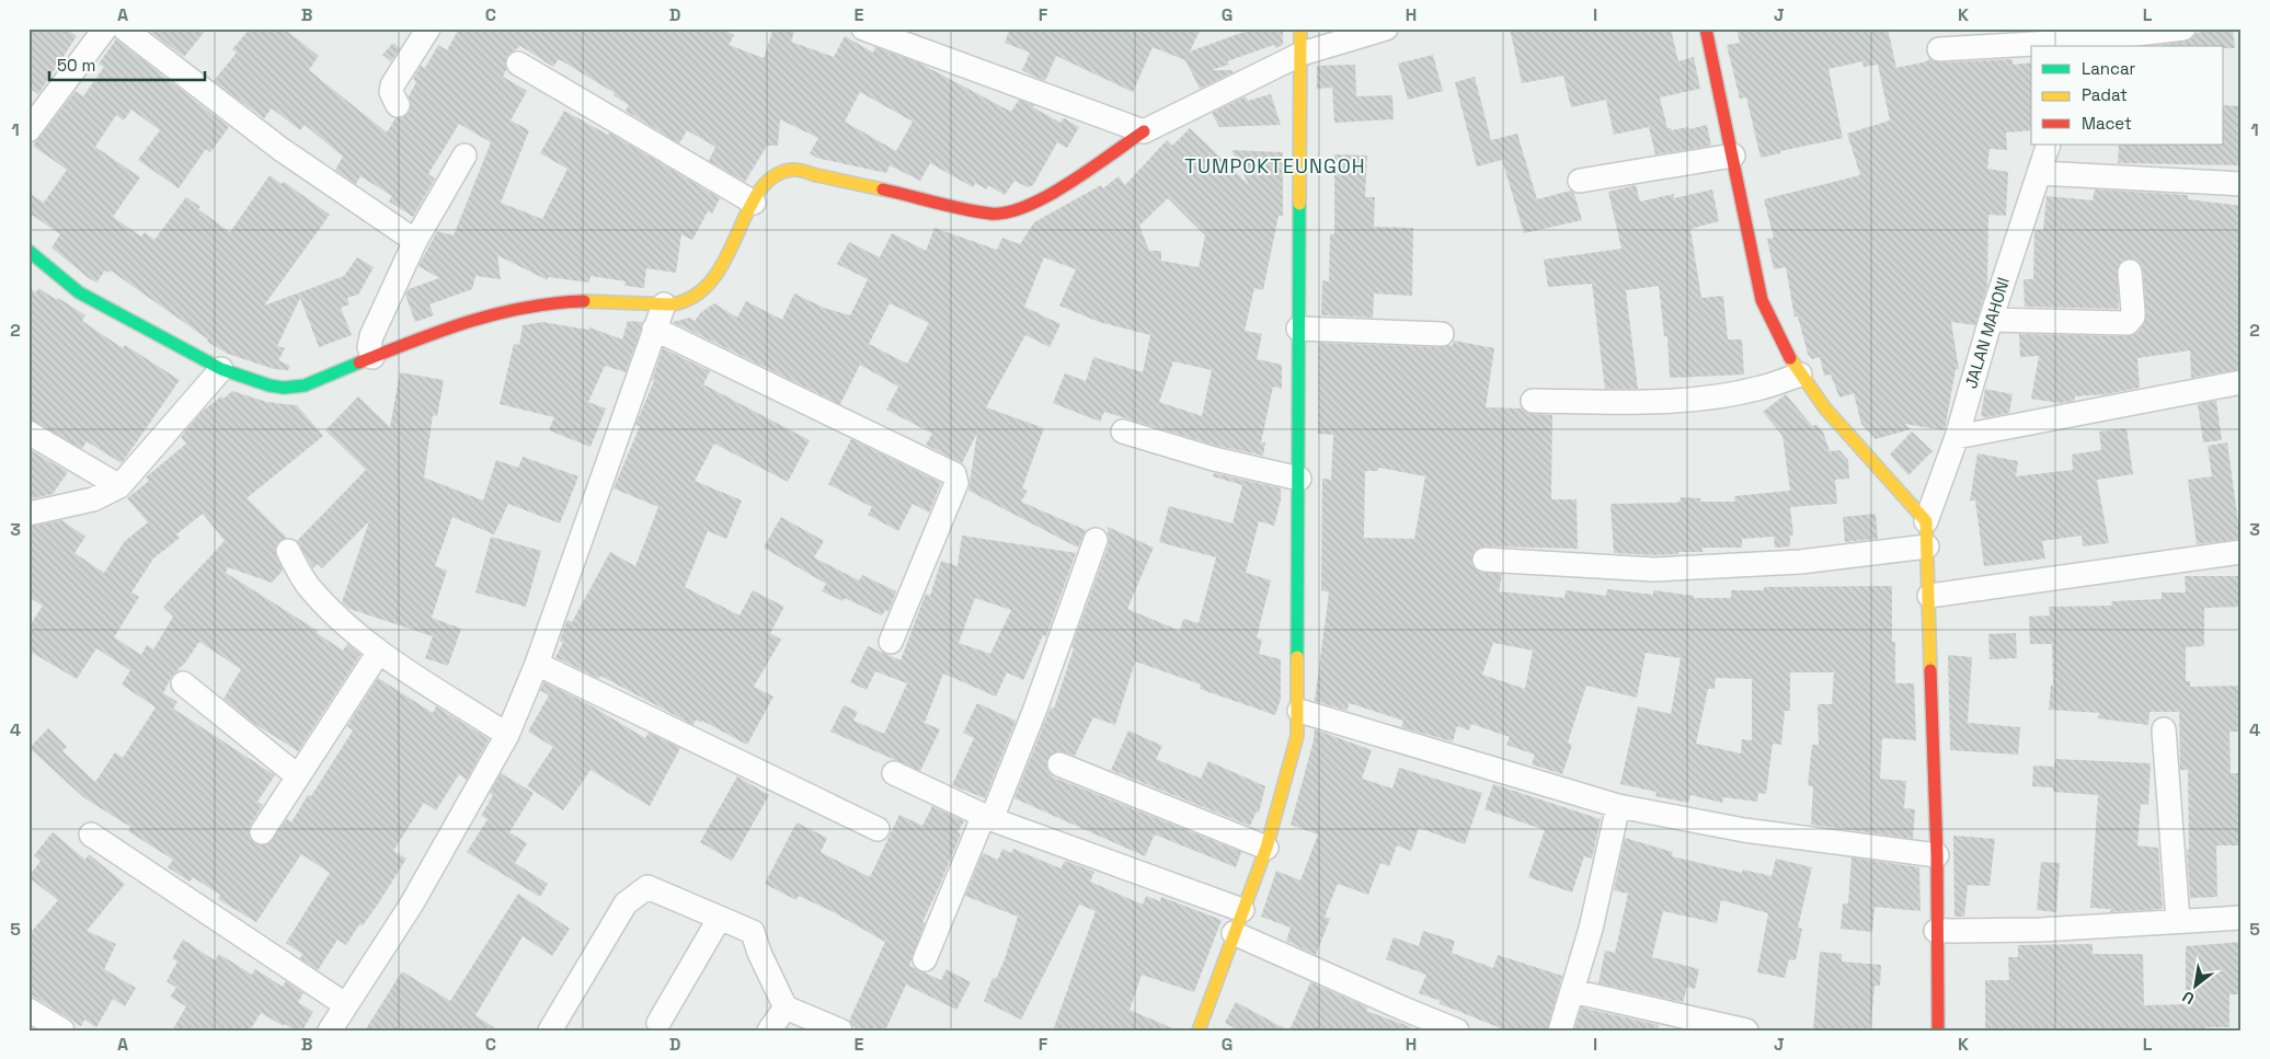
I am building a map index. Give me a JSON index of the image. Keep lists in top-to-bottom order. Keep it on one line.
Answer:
{"streets":{"street":["JALAN MAHONI"]},"districts":["TUMPOKTEUNGOH"],"legend":["Lancar","Padat","Macet"],"scale_bar":"50 m","north":"bottom left","grid":{"columns":["A","B","C","D","E","F","G","H","I","J","K","L"],"rows":["1","2","3","4","5"]}}
